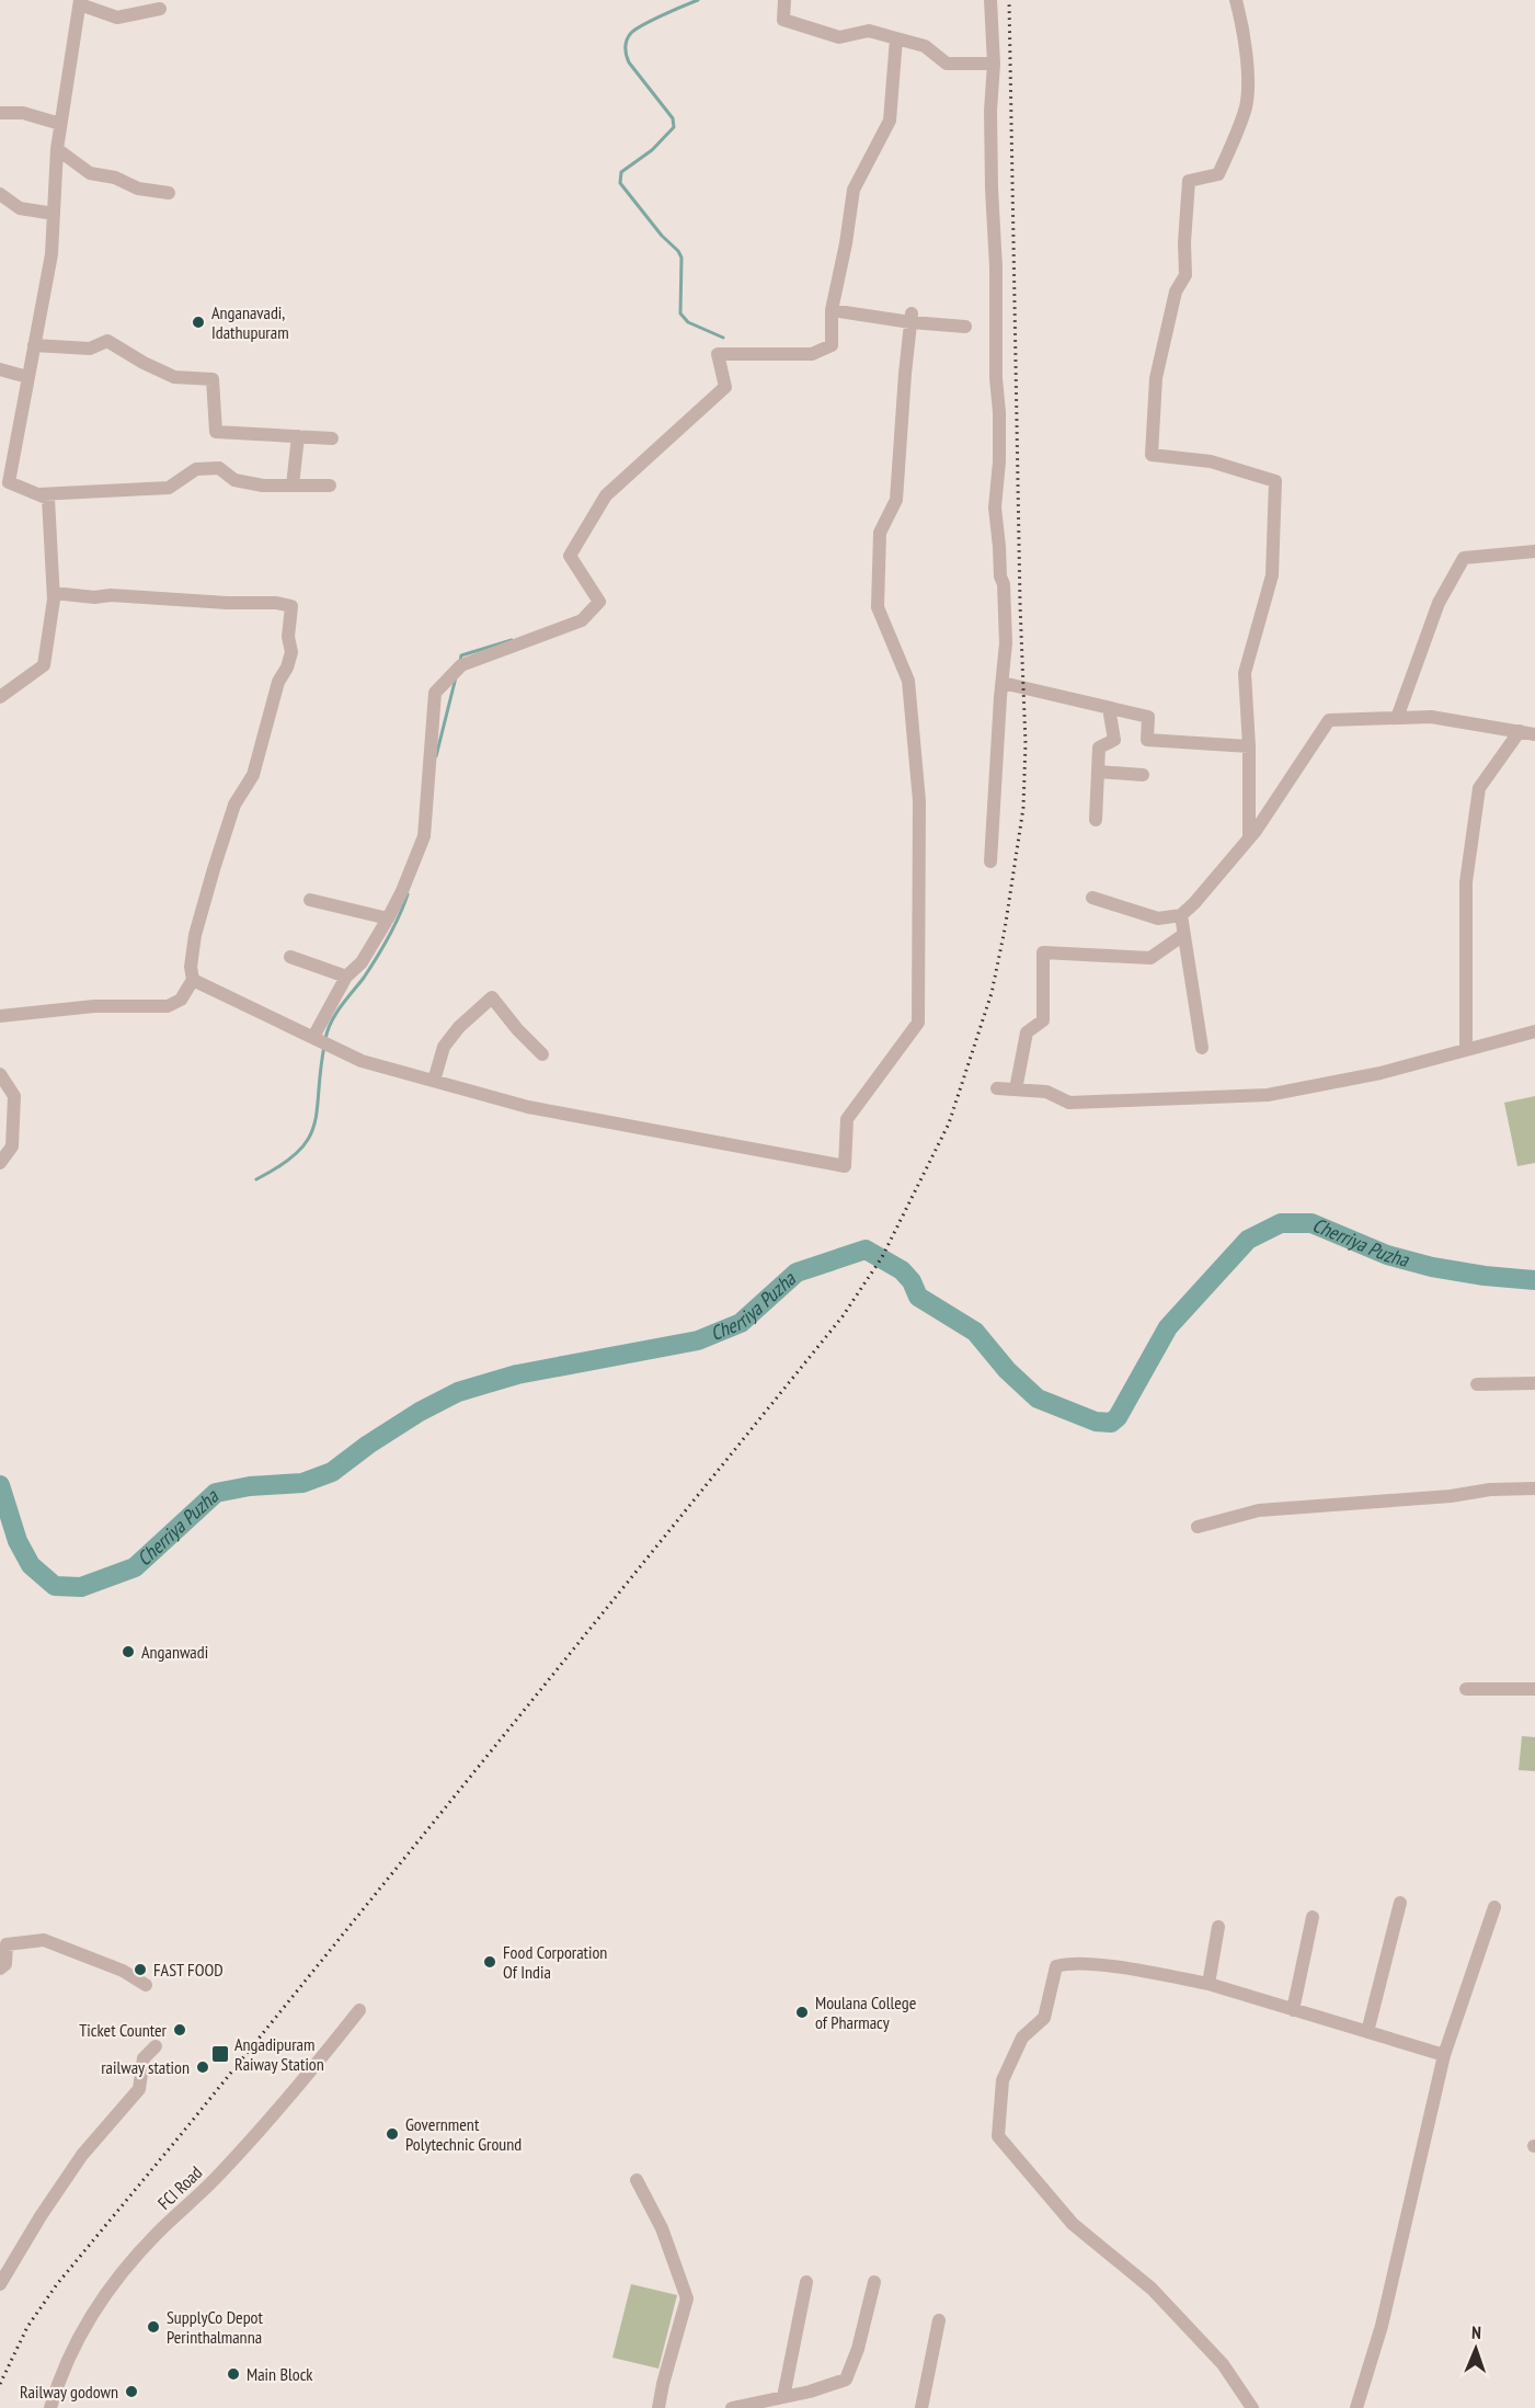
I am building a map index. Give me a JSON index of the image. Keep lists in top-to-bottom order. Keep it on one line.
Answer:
{"streets":{"street":["FCI Road"]},"water":["Cherriya Puzha"],"places":{"other":["Anganavadi, Idathupuram","Anganwadi","Food Corporation Of India","FAST FOOD","Moulana College of Pharmacy","Ticket Counter","railway station","Government Polytechnic Ground","SupplyCo Depot Perinthalmanna","Main Block","Railway godown"],"transit":["Angadipuram Raiway Station"]},"north":"top"}
